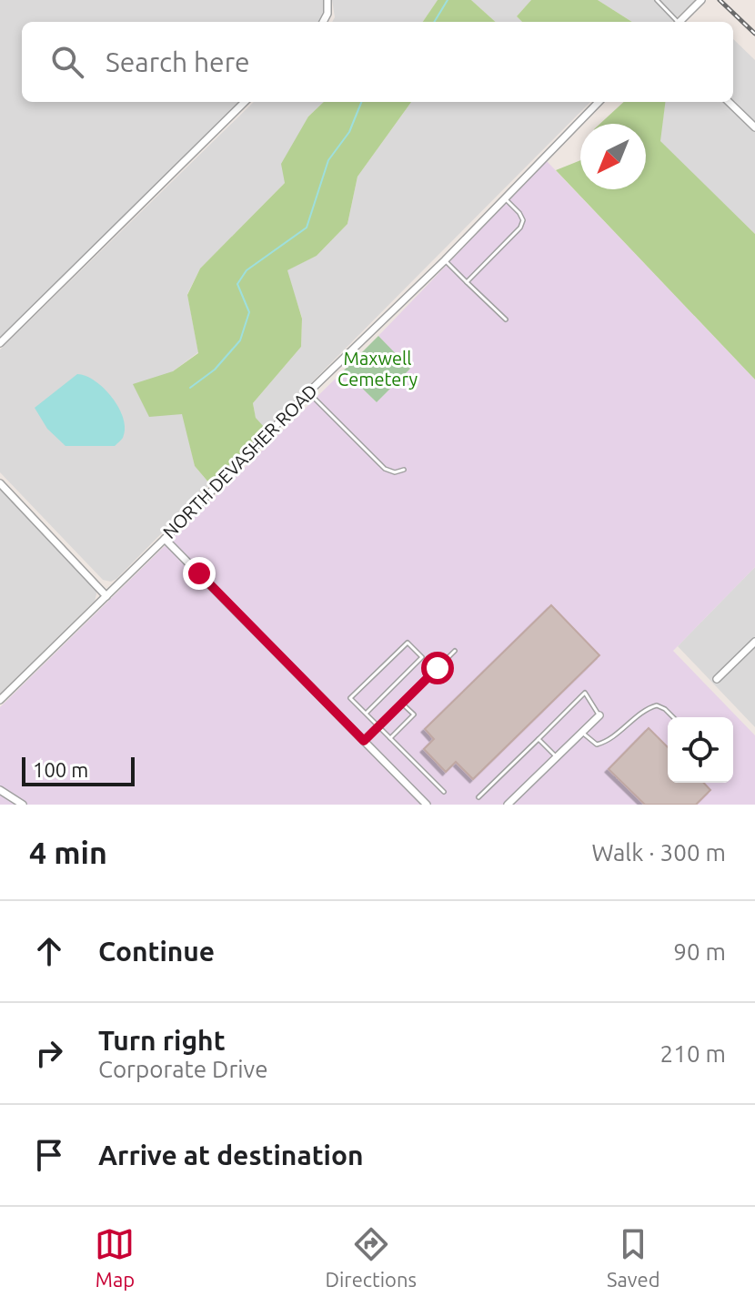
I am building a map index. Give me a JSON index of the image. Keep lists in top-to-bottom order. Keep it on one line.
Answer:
{"streets":{"street":["NORTH DEVASHER ROAD"]},"parks":["Maxwell Cemetery"],"scale_bar":"100 m","north":"bottom left","page":{"search":"Search here","scale":"100 m","heading":["4 min","Walk · 300 m"],"list":[["Continue","90 m"],["Turn right","Corporate Drive","210 m"],"Arrive at destination"],"nav":["Map","Directions","Saved"]}}
